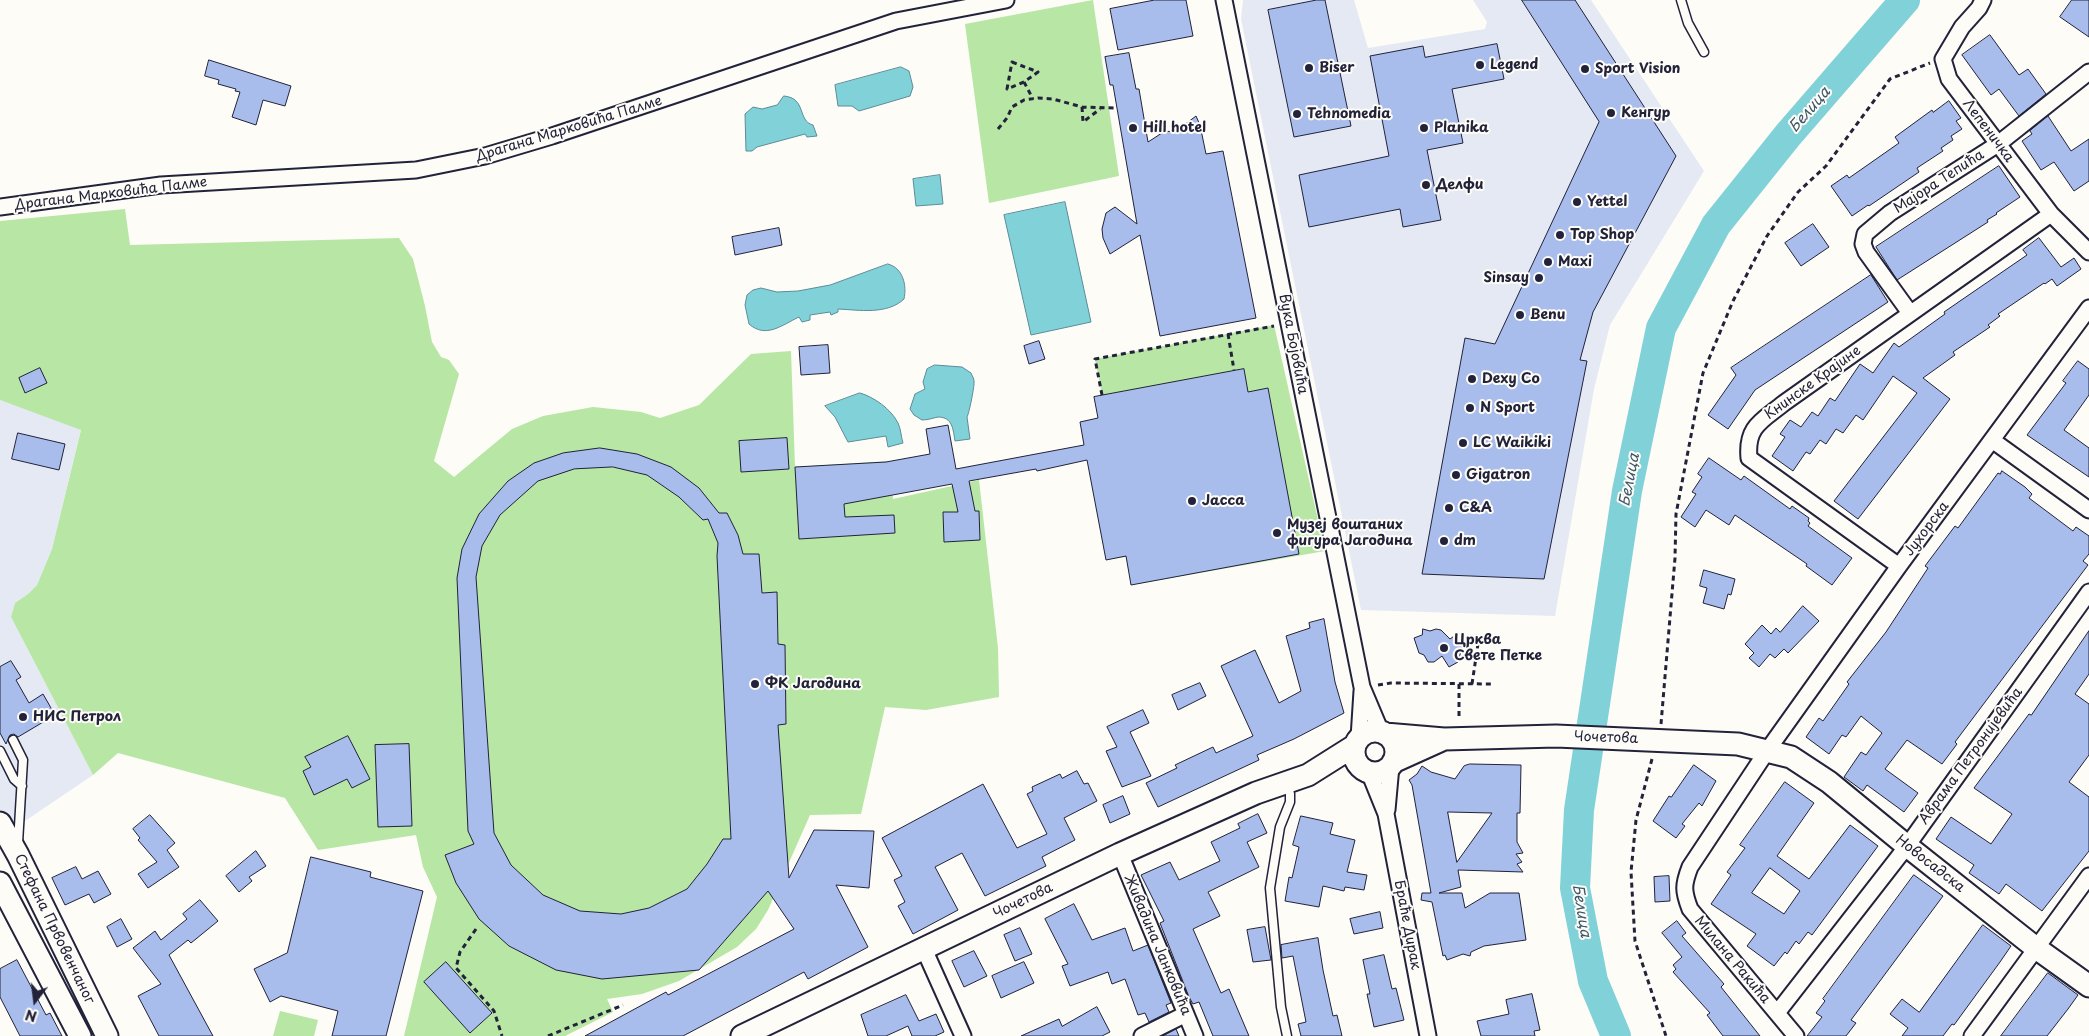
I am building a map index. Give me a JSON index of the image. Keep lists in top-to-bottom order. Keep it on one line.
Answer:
{"streets":{"street":["Драгана Марковића Палме","Лепеничка","Мајора Тепића","Вука Бојовића","Книнске Крајине","Јухорска","Чочетова","Аврама Петронијевића","Новосадска","Браће Дирак","Стефана Првовенчаног","Живадина Јанковића","Милана Ракића"]},"crossings":[["Лепеничка","Мајора Тепића"],["Лепеничка","Книнске Крајине"],["Мајора Тепића","Книнске Крајине"],["Вука Бојовића","Чочетова"],["Вука Бојовића","Браће Дирак"],["Книнске Крајине","Јухорска"],["Јухорска","Чочетова"],["Јухорска","Новосадска"],["Јухорска","Милана Ракића"],["Чочетова","Новосадска"],["Чочетова","Браће Дирак"],["Чочетова","Живадина Јанковића"],["Чочетова","Милана Ракића"],["Аврама Петронијевића","Новосадска"],["Аврама Петронијевића","Милана Ракића"],["Новосадска","Милана Ракића"]],"water":["Белица"],"places":["Legend","Biser","Sport Vision","Кенгур","Tehnomedia","Hill hotel","Planika","Делфи","Yettel","Top Shop","Maxi","Sinsay","Benu","Dexy Co","N Sport","LC Waikiki","Gigatron","Јасса","C&A","Музеј воштаних фигура Јагодина","dm","Црква Свете Петке","ФК Јагодина","НИС Петрол"],"north":"bottom"}
